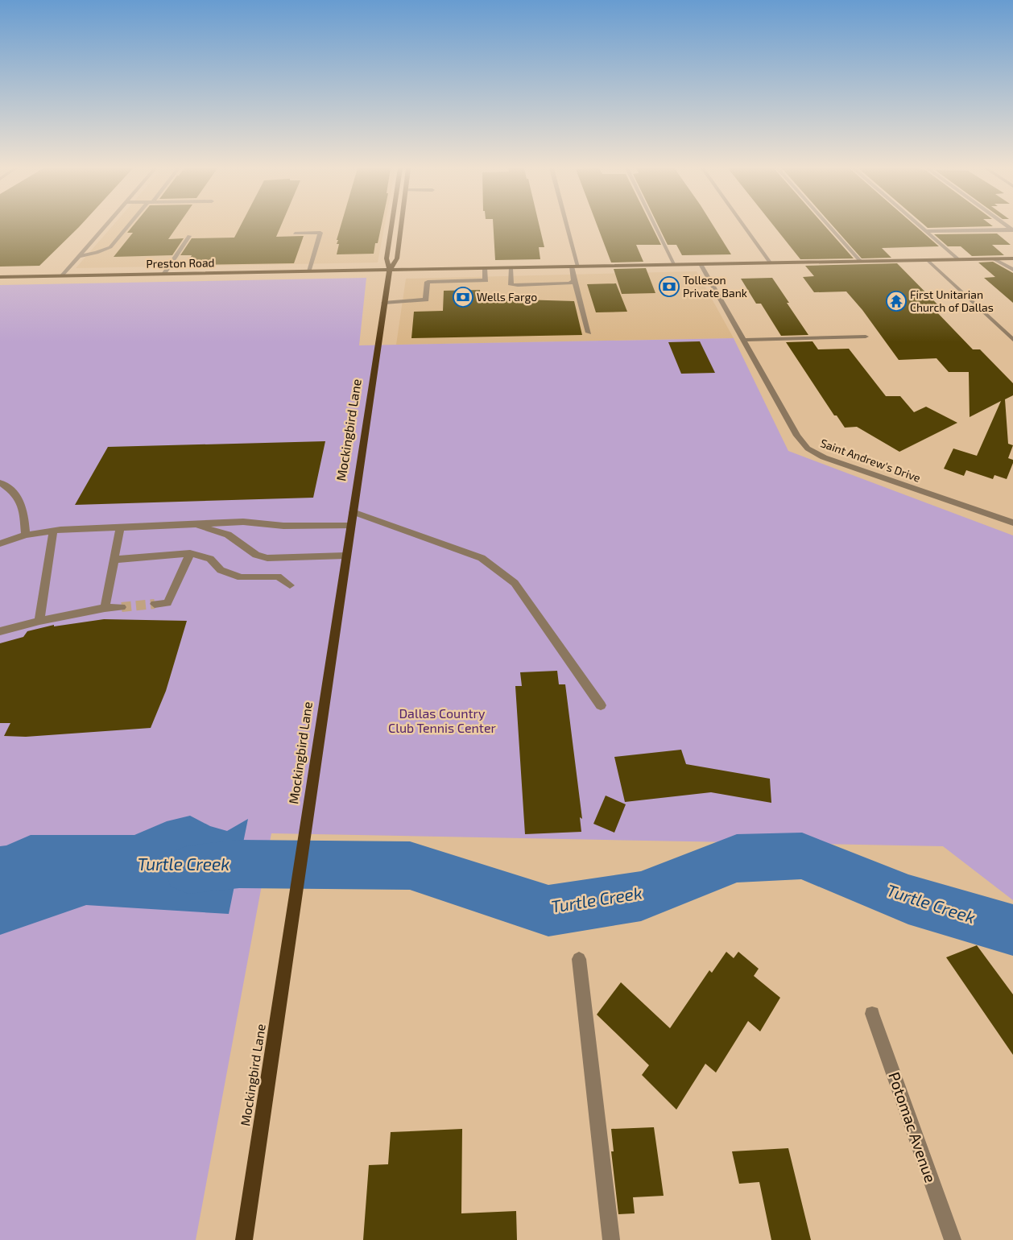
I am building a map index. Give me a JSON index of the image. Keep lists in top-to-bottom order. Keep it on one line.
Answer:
{"streets":{"main road":["Preston Road","Mockingbird Lane"],"street":["Saint Andrew's Drive","Potomac Avenue"]},"crossings":[["Preston Road","Mockingbird Lane"],["Preston Road","Saint Andrew's Drive"]],"water":["Turtle Creek"],"parks":["Dallas Country Club Tennis Center"],"places":{"bank":["Tolleson Private Bank","Wells Fargo"],"temple":["First Unitarian Church of Dallas"]}}
